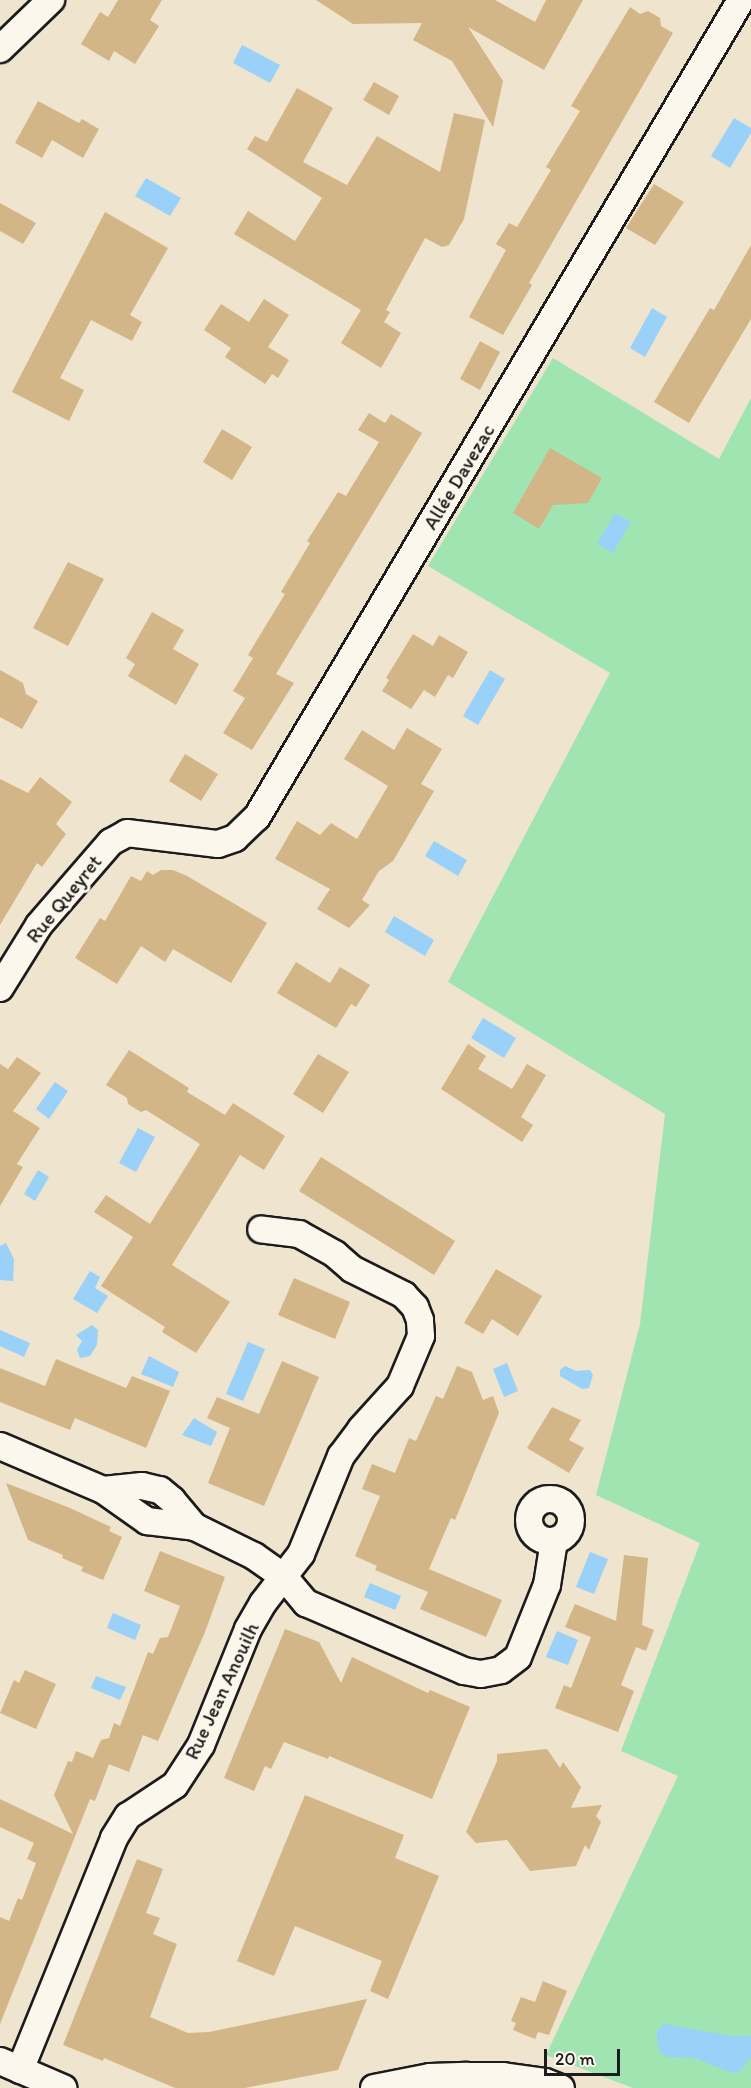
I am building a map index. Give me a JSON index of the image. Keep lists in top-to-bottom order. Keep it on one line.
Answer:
{"streets":{"street":["Allée Davezac","Rue Queyret","Rue Jean Anouilh"]},"crossings":[["Allée Davezac","Rue Queyret"]],"scale_bar":"20 m"}
